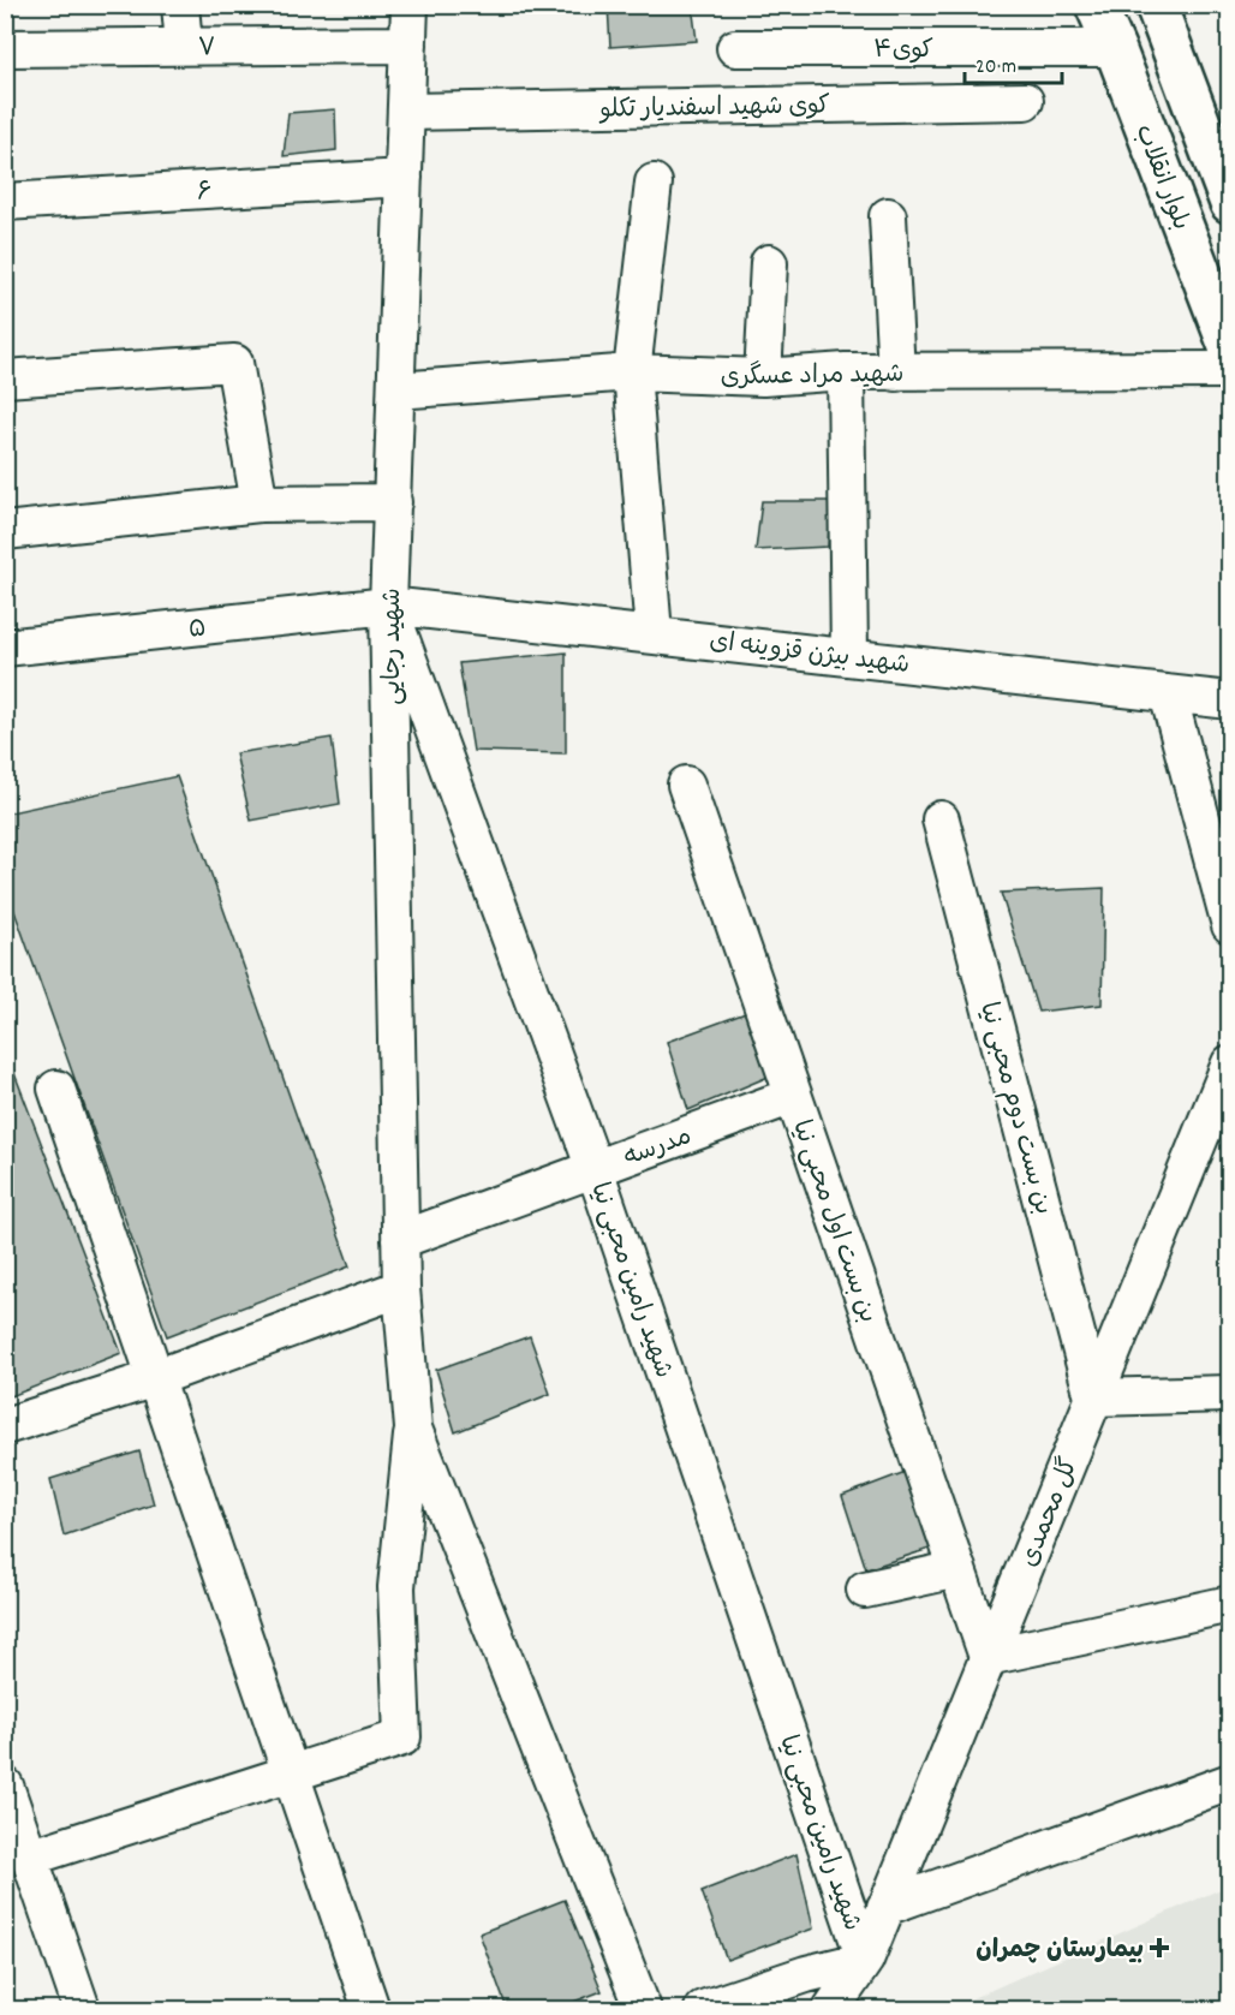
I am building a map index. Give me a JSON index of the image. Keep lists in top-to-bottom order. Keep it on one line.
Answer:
{"streets":{"main road":["بلوار انقلاب"],"street":["۷","کوی۴","کوی شهید اسفندیار تکلو","۶","شهید مراد عسگری","۵","شهید رجایی","شهید بیژن قزوینه ای","بن بست دوم محبی نیا","مدرسه","بن بست اول محبی نیا","شهید رامین محبی نیا","گل محمدی"]},"crossings":[["۷","شهید رجایی"],["کوی۴","بلوار انقلاب"],["کوی شهید اسفندیار تکلو","شهید رجایی"],["۶","شهید رجایی"],["شهید مراد عسگری","شهید رجایی"],["۵","شهید رجایی"],["۵","شهید بیژن قزوینه ای"],["۵","شهید رامین محبی نیا"],["شهید رجایی","شهید بیژن قزوینه ای"],["شهید رجایی","مدرسه"],["شهید رجایی","شهید رامین محبی نیا"],["شهید بیژن قزوینه ای","شهید رامین محبی نیا"],["بن بست دوم محبی نیا","گل محمدی"],["مدرسه","بن بست اول محبی نیا"],["مدرسه","شهید رامین محبی نیا"],["بن بست اول محبی نیا","گل محمدی"],["شهید رامین محبی نیا","گل محمدی"]],"places":{"health":["بیمارستان چمران"]},"scale_bar":"20 m"}
